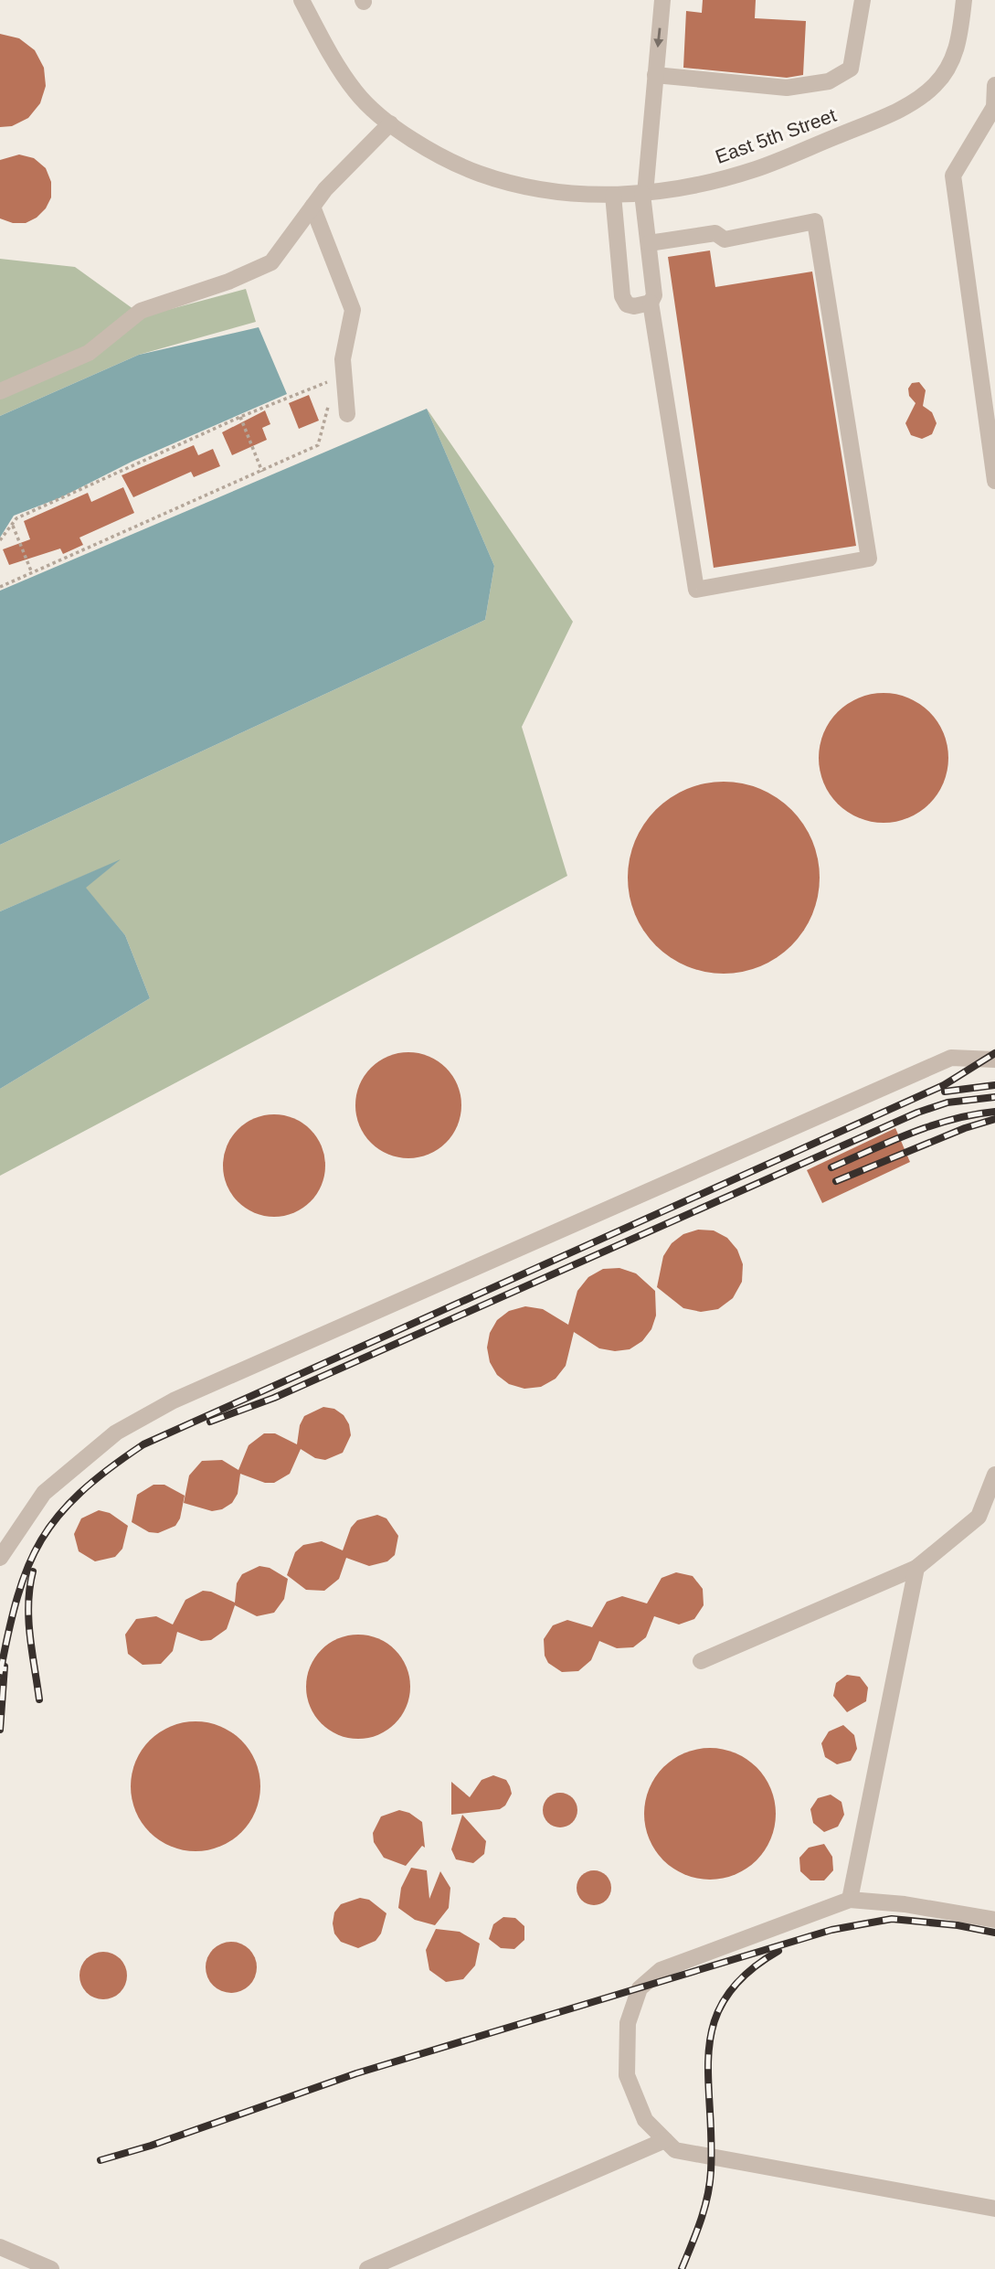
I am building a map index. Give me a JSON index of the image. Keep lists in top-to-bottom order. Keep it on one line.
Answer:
{"streets":{"street":["East 5th Street"]}}
